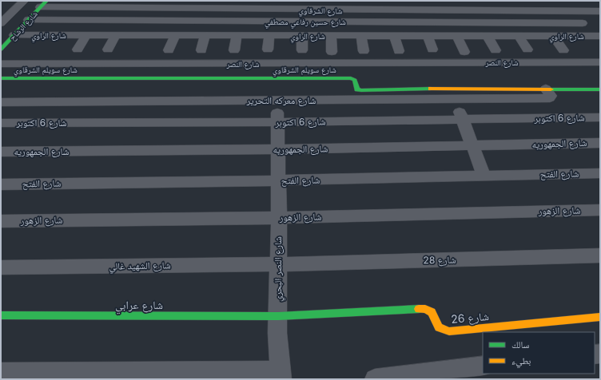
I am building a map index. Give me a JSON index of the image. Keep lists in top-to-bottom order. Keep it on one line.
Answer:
{"streets":{"street":["شارع الشرقاوي","شارع حسين رفاعي مصطفي","شارع الرشاح","شارع الراوي","شارع النصر","شارع سويلم الشرقاوي","شارع معركه التحرير","شارع 6 اكتوبر","شارع الجمهوريه","شارع الفتح","شارع الزهور","شارع 28","شارع الشهيد غالي","شارع النصر البحري","شارع عرابي","شارع 26"]},"crossings":[["شارع الشرقاوي","شارع الرشاح"],["شارع حسين رفاعي مصطفي","شارع الرشاح"],["شارع الرشاح","شارع الراوي"],["شارع سويلم الشرقاوي","شارع معركه التحرير"],["شارع معركه التحرير","شارع النصر البحري"],["شارع 6 اكتوبر","شارع النصر البحري"],["شارع الجمهوريه","شارع النصر البحري"],["شارع الفتح","شارع النصر البحري"],["شارع الزهور","شارع النصر البحري"],["شارع 28","شارع الشهيد غالي"],["شارع 28","شارع النصر البحري"],["شارع الشهيد غالي","شارع النصر البحري"],["شارع النصر البحري","شارع عرابي"],["شارع النصر البحري","شارع 26"],["شارع عرابي","شارع 26"]],"legend":["سالك","بطيء"]}
